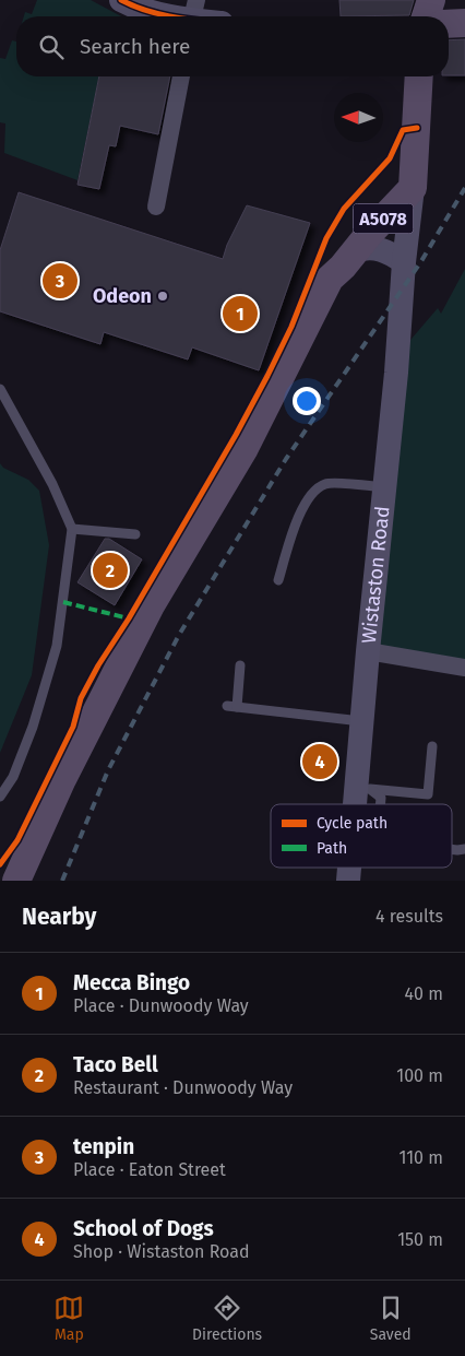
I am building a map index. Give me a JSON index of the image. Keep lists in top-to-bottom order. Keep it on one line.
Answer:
{"streets":{"main road":["A5078"],"street":["Wistaston Road"]},"crossings":[["A5078","Wistaston Road"]],"places":["Odeon"],"legend":["Cycle path","Path"],"north":"left","page":{"search":"Search here","pins":["3","1","2","4"],"heading":["Nearby","4 results"],"list":[{"mark":"1","name":"Mecca Bingo","note":"Place · Dunwoody Way","value":"40 m"},{"mark":"2","name":"Taco Bell","note":"Restaurant · Dunwoody Way","value":"100 m"},{"mark":"3","name":"tenpin","note":"Place · Eaton Street","value":"110 m"},{"mark":"4","name":"School of Dogs","note":"Shop · Wistaston Road","value":"150 m"}],"nav":["Map","Directions","Saved"]}}
